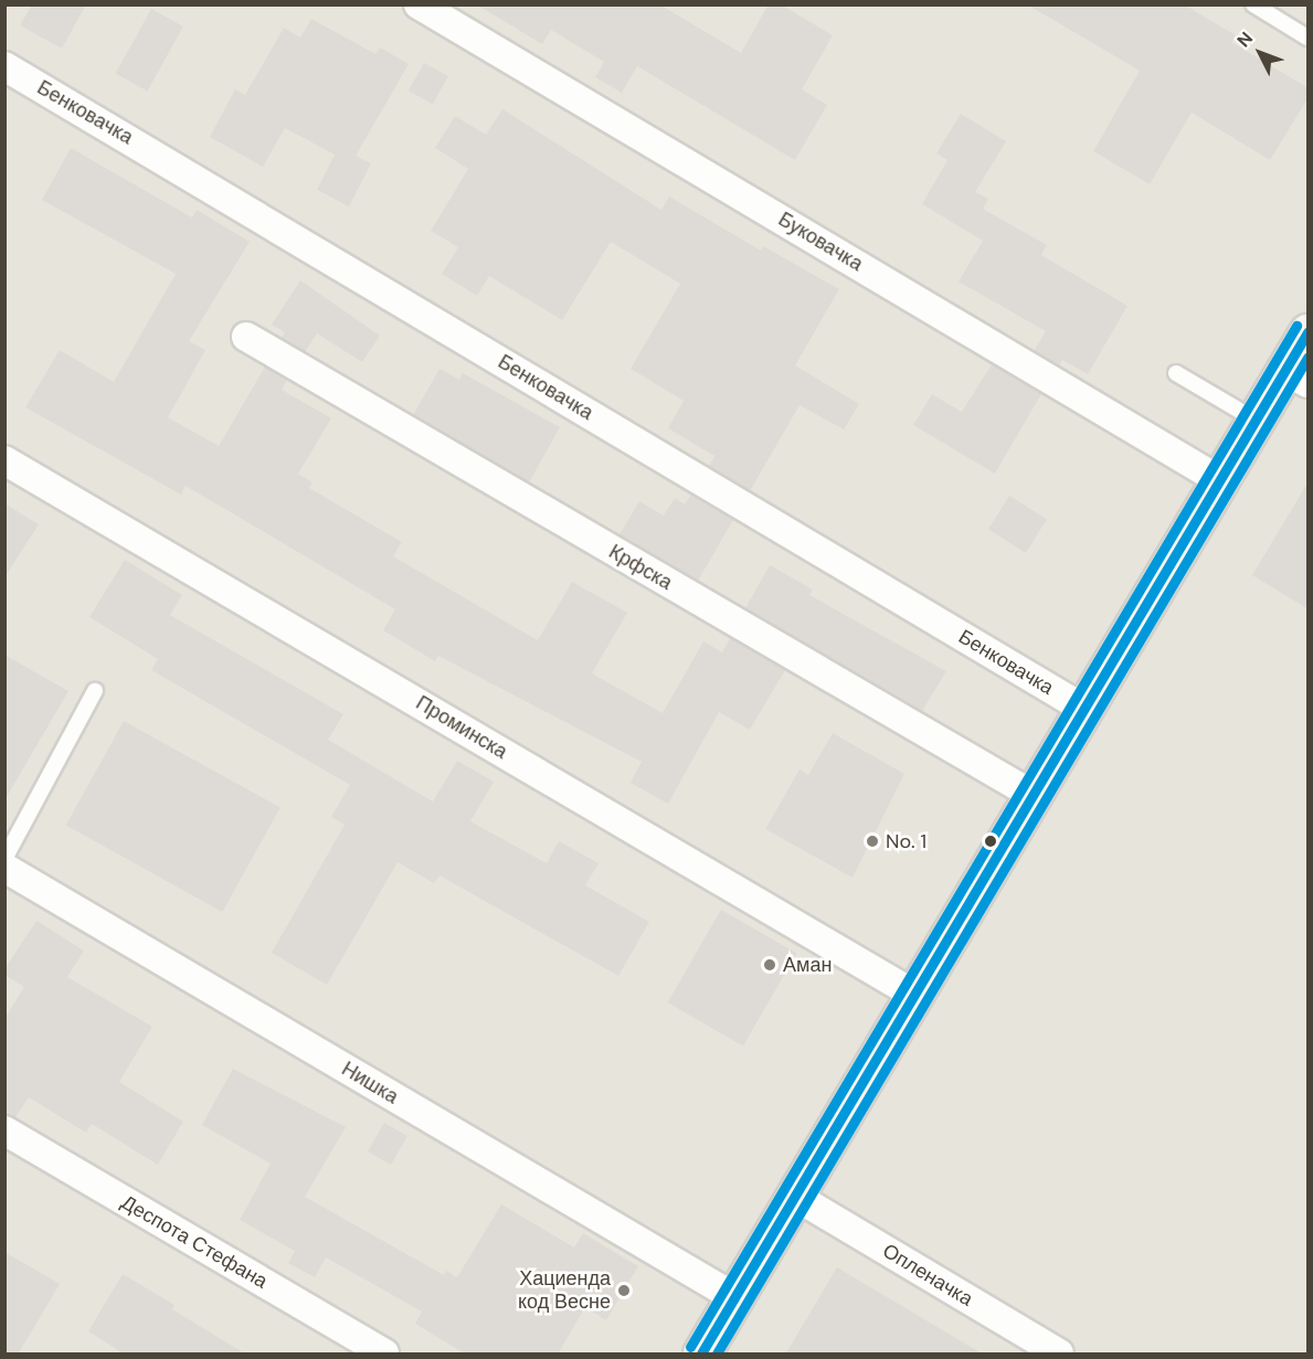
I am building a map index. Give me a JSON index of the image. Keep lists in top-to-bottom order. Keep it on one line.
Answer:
{"streets":{"street":["Бенковачка","Буковачка","Крфска","Проминска","Нишка","Деспота Стефана","Опленачка"]},"places":["No. 1","Аман","Хациенда код Весне"],"north":"top left"}
